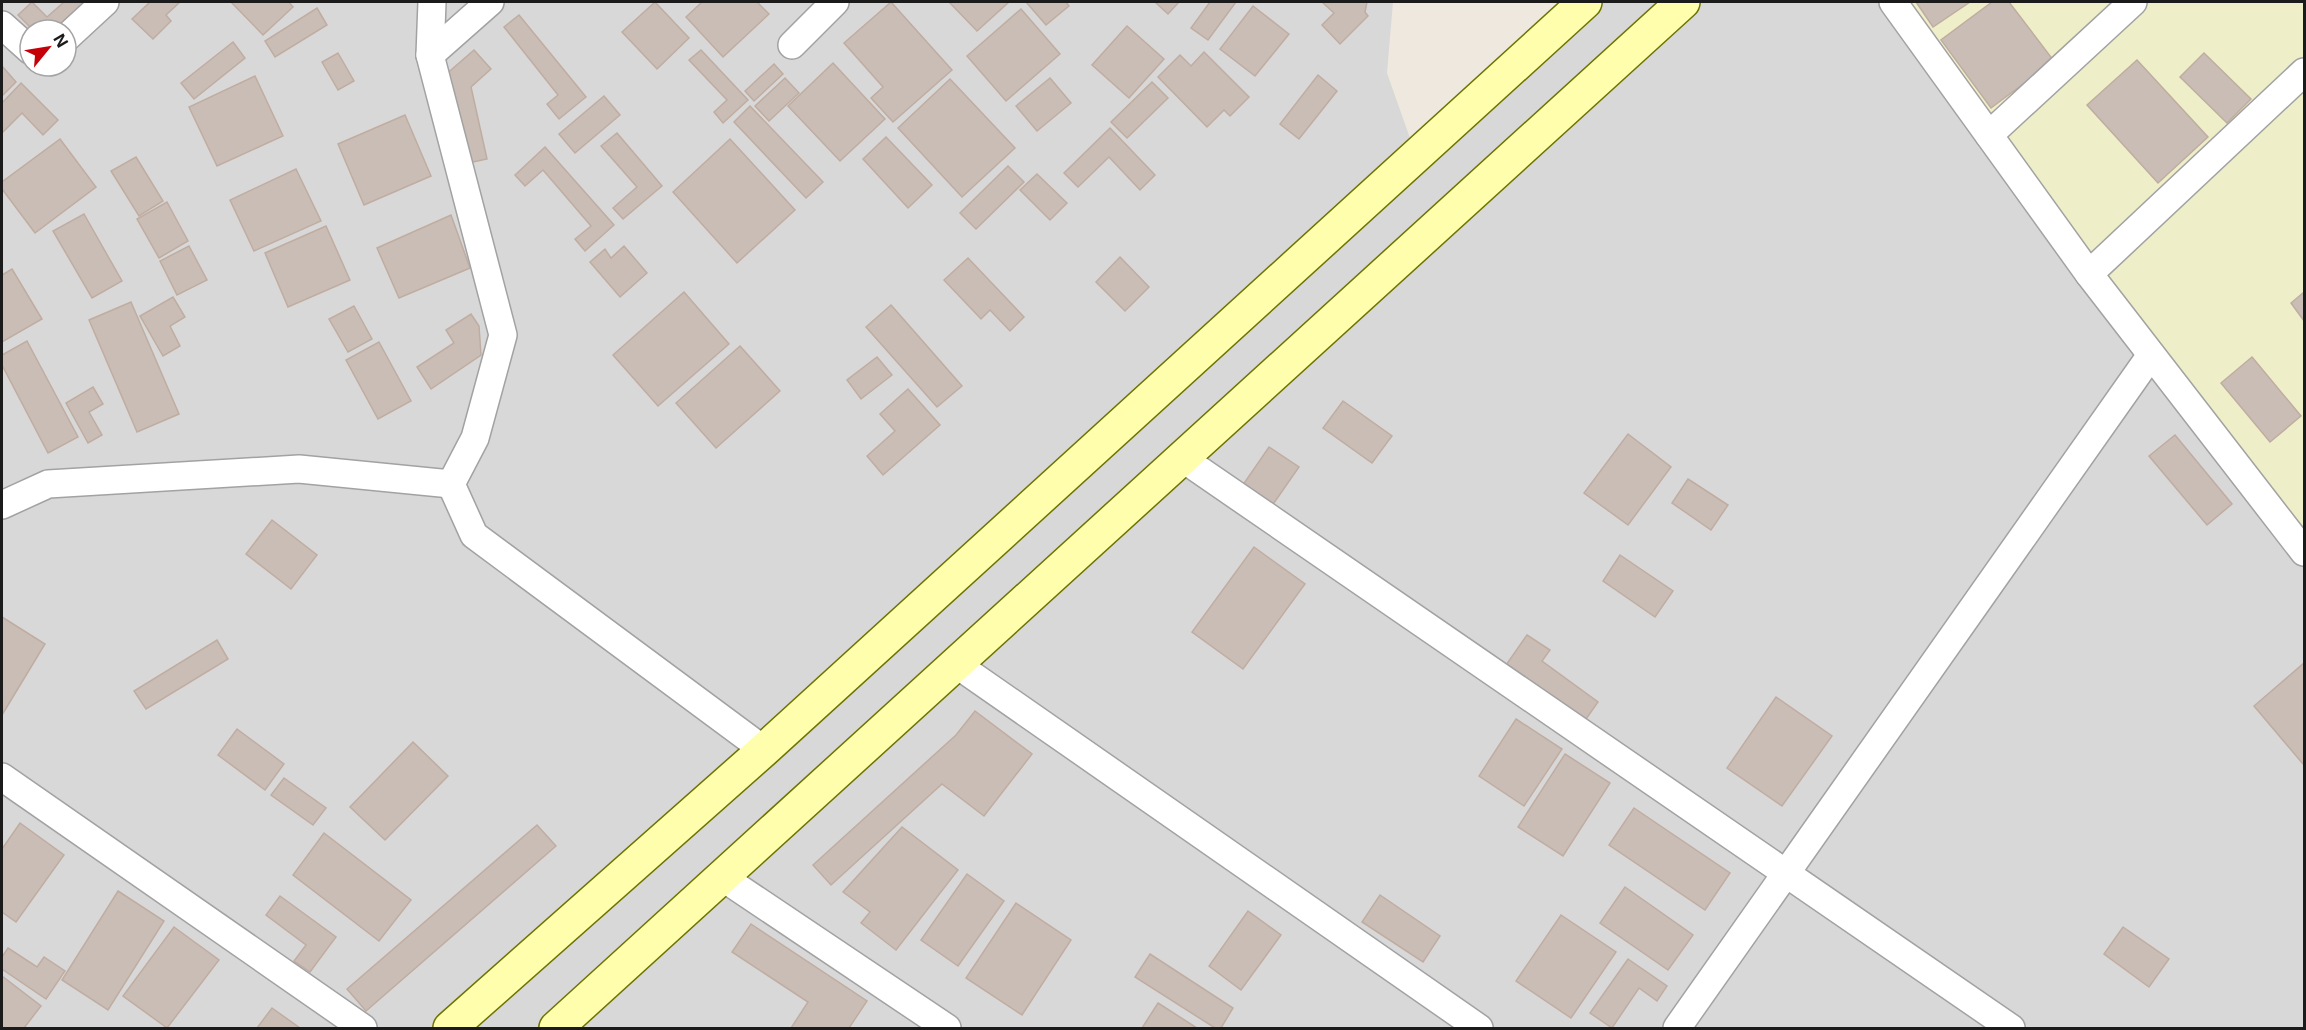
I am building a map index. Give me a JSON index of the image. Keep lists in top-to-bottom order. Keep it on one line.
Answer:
{"north":"top right"}
